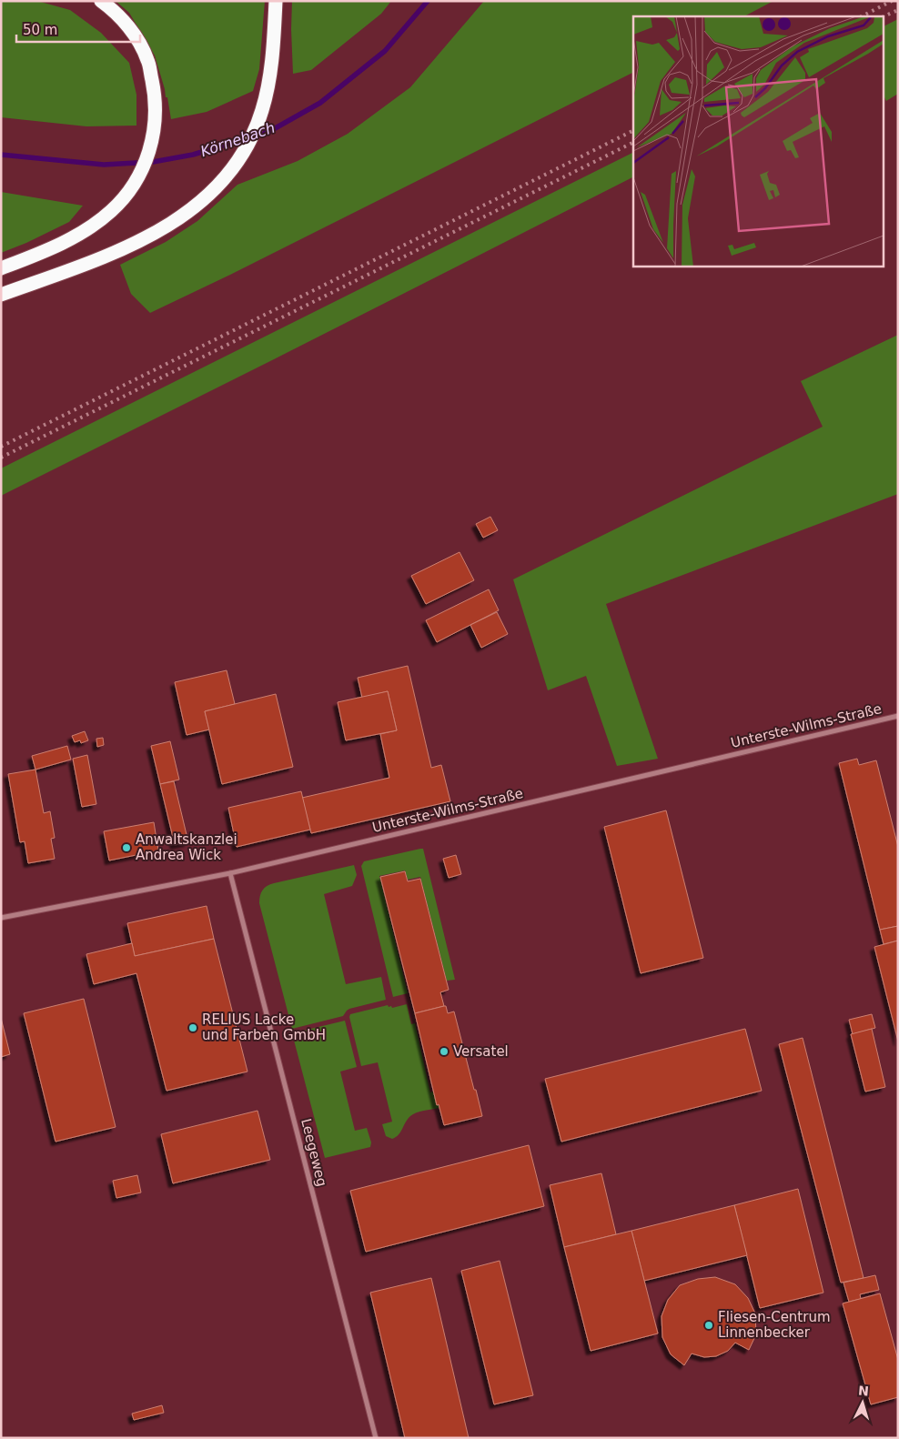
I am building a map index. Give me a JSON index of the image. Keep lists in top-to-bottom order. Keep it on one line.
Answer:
{"streets":{"street":["Unterste-Wilms-Straße","Leegeweg"]},"crossings":[["Unterste-Wilms-Straße","Leegeweg"]],"water":["Körnebach"],"places":["Anwaltskanzlei Andrea Wick","RELIUS Lacke und Farben GmbH","Versatel","Fliesen-Centrum Linnenbecker"],"scale_bar":"50 m","north":"top"}
